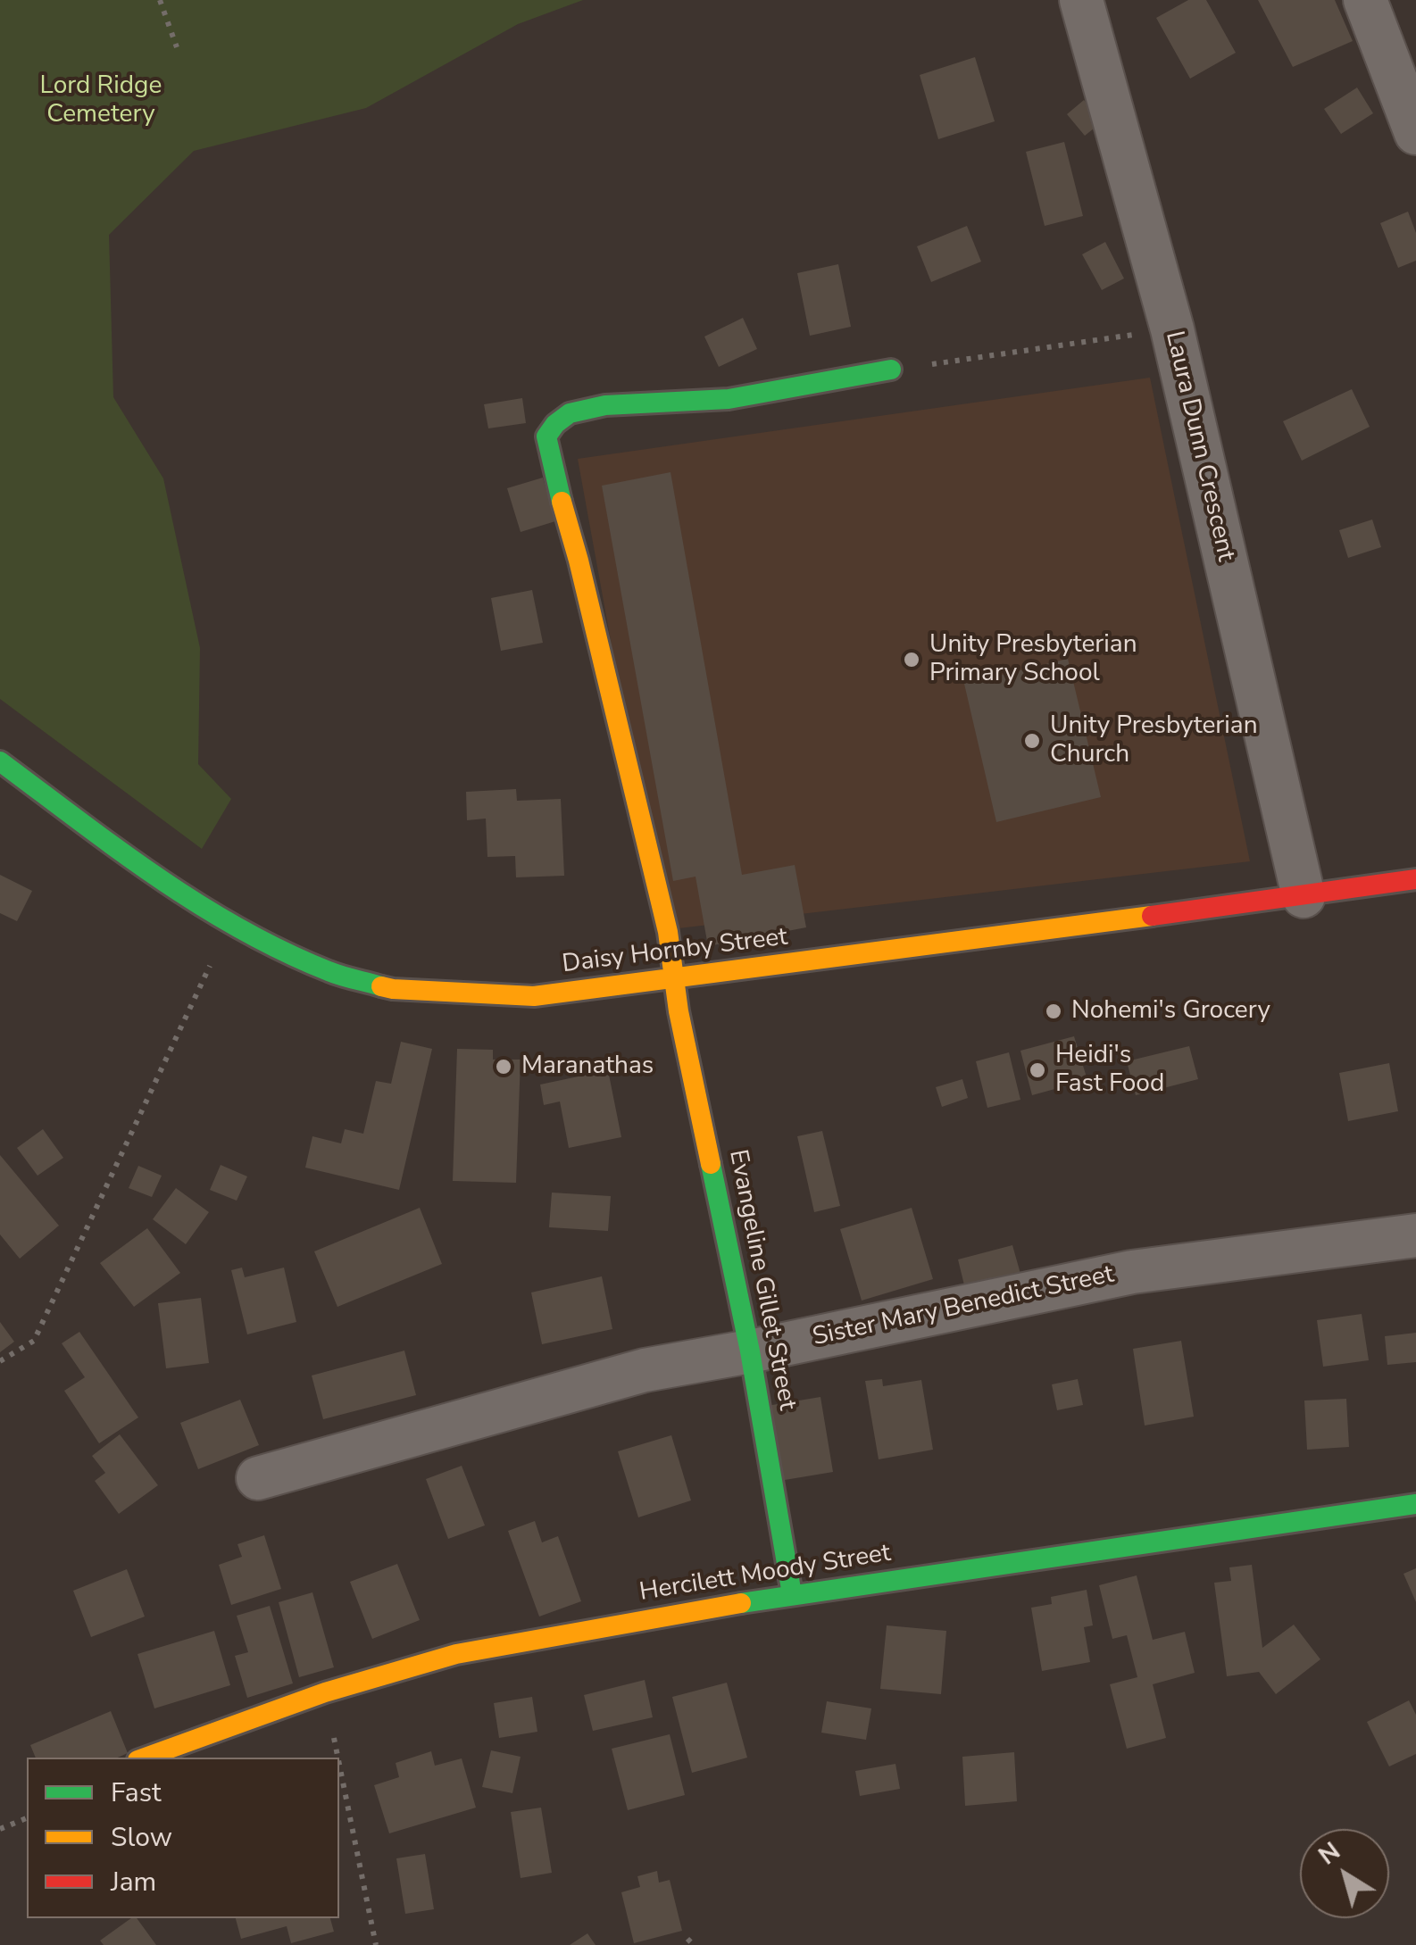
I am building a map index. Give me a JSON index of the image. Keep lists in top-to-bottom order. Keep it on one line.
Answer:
{"streets":{"street":["Laura Dunn Crescent","Daisy Hornby Street","Evangeline Gillet Street","Sister Mary Benedict Street","Hercilett Moody Street"]},"crossings":[["Laura Dunn Crescent","Daisy Hornby Street"],["Daisy Hornby Street","Evangeline Gillet Street"],["Evangeline Gillet Street","Sister Mary Benedict Street"],["Evangeline Gillet Street","Hercilett Moody Street"]],"parks":["Lord Ridge Cemetery"],"places":["Unity Presbyterian Primary School","Unity Presbyterian Church","Nohemi's Grocery","Maranathas","Heidi's Fast Food"],"legend":["Fast","Slow","Jam"],"north":"top left"}
